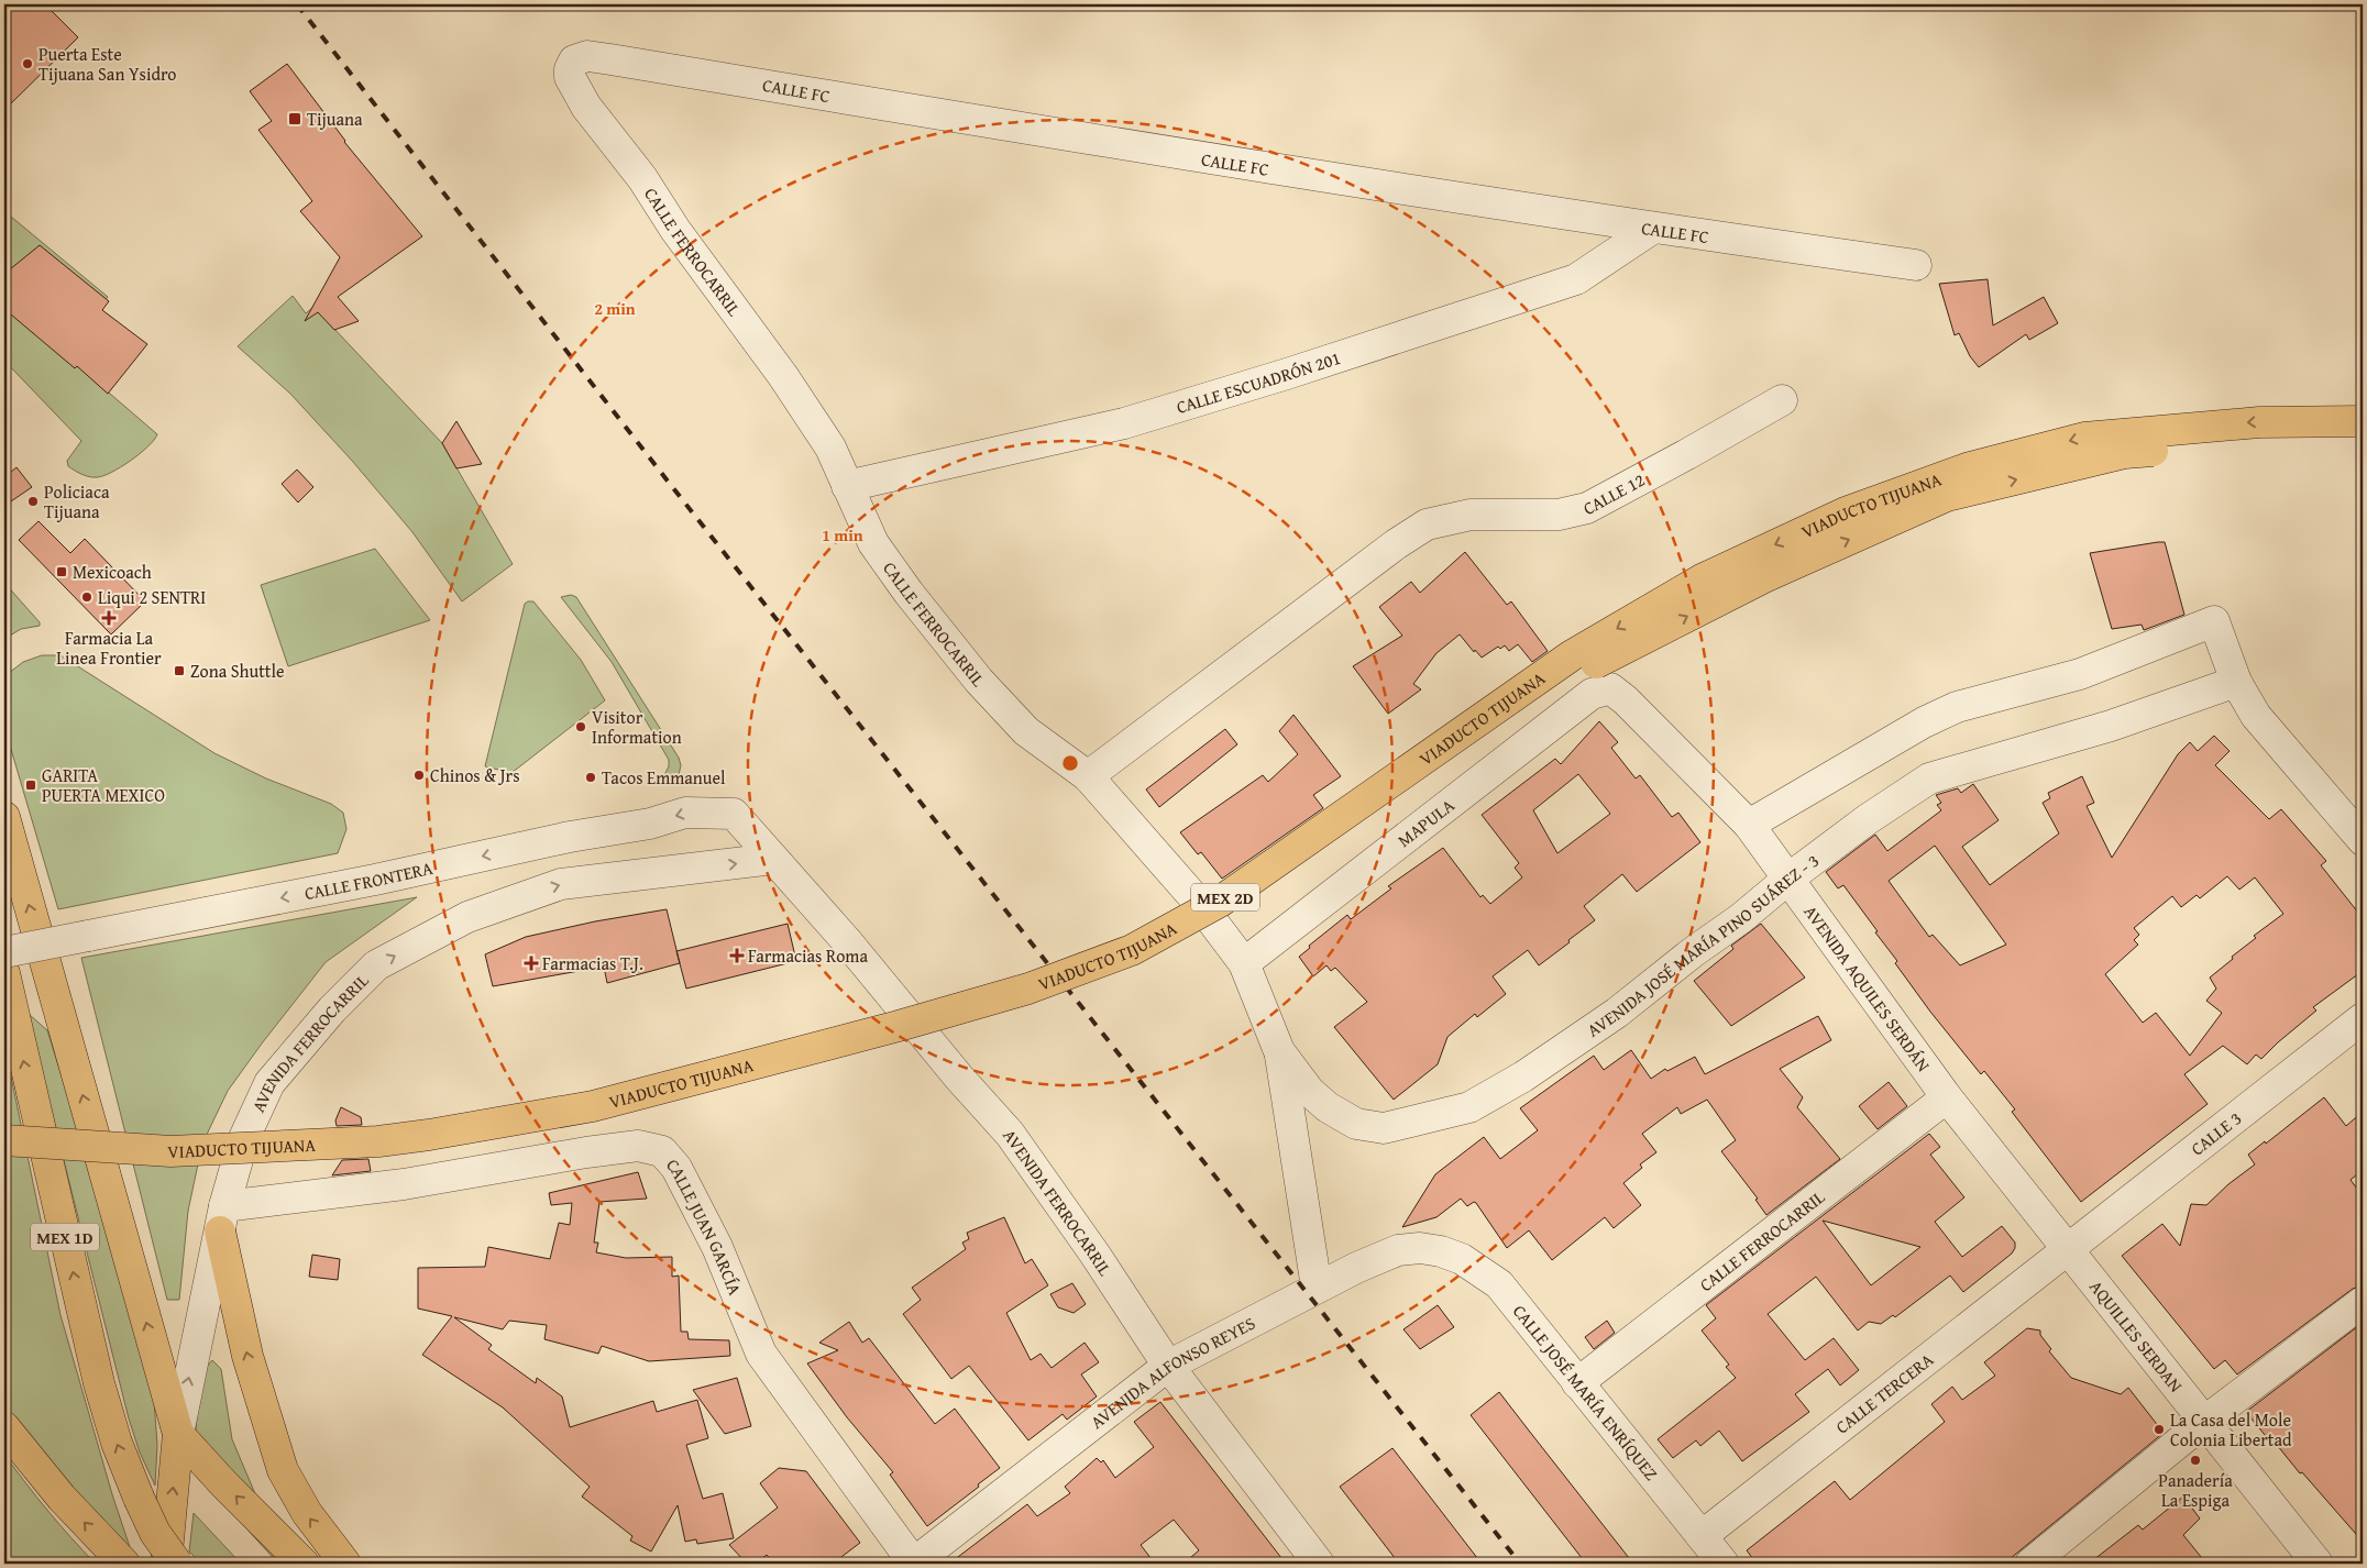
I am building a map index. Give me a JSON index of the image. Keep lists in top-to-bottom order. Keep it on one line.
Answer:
{"streets":{"main road":["VIADUCTO TIJUANA","MEX 2D","AVENIDA FERROCARRIL","MEX 1D"],"street":["CALLE FC","CALLE FERROCARRIL","CALLE ESCUADRÓN 201","CALLE 12","MAPULA","CALLE FRONTERA","AVENIDA JOSÉ MARÍA PINO SUÁREZ - 3","AVENIDA AQUILES SERDÁN","CALLE 3","CALLE JUAN GARCÍA","AQUILLES SERDAN","AVENIDA ALFONSO REYES","CALLE JOSÉ MARÍA ENRÍQUEZ","CALLE TERCERA"]},"crossings":[["CALLE FC","CALLE FERROCARRIL"],["CALLE FC","CALLE ESCUADRÓN 201"],["CALLE FERROCARRIL","CALLE ESCUADRÓN 201"],["CALLE FERROCARRIL","CALLE 12"],["CALLE FERROCARRIL","MAPULA"],["CALLE FERROCARRIL","AVENIDA JOSÉ MARÍA PINO SUÁREZ - 3"],["CALLE FERROCARRIL","AVENIDA AQUILES SERDÁN"],["CALLE FERROCARRIL","CALLE JOSÉ MARÍA ENRÍQUEZ"],["MAPULA","AVENIDA JOSÉ MARÍA PINO SUÁREZ - 3"],["MAPULA","AVENIDA AQUILES SERDÁN"],["CALLE FRONTERA","AVENIDA FERROCARRIL"],["AVENIDA JOSÉ MARÍA PINO SUÁREZ - 3","AVENIDA AQUILES SERDÁN"],["AVENIDA AQUILES SERDÁN","CALLE 3"],["AVENIDA AQUILES SERDÁN","AQUILLES SERDAN"],["AVENIDA AQUILES SERDÁN","CALLE TERCERA"],["AVENIDA FERROCARRIL","CALLE JUAN GARCÍA"],["AVENIDA FERROCARRIL","AVENIDA ALFONSO REYES"],["CALLE 3","AQUILLES SERDAN"],["CALLE 3","CALLE TERCERA"],["CALLE JUAN GARCÍA","AVENIDA ALFONSO REYES"],["AQUILLES SERDAN","CALLE TERCERA"],["AVENIDA ALFONSO REYES","CALLE JOSÉ MARÍA ENRÍQUEZ"],["CALLE JOSÉ MARÍA ENRÍQUEZ","CALLE TERCERA"]],"one_way":["CALLE FRONTERA","AVENIDA FERROCARRIL"],"places":{"other":["Puerta Este Tijuana San Ysidro","Policiaca Tijuana","Liqui 2 SENTRI","Visitor Information","Chinos & Jrs","Tacos Emmanuel","La Casa del Mole Colonia Libertad","Panadería La Espiga"],"transit":["Tijuana","Mexicoach","Zona Shuttle","GARITA PUERTA MEXICO"],"health":["Farmacia La Linea Frontier","Farmacias Roma","Farmacias T.J."]},"rings":["2 min","1 min"]}
